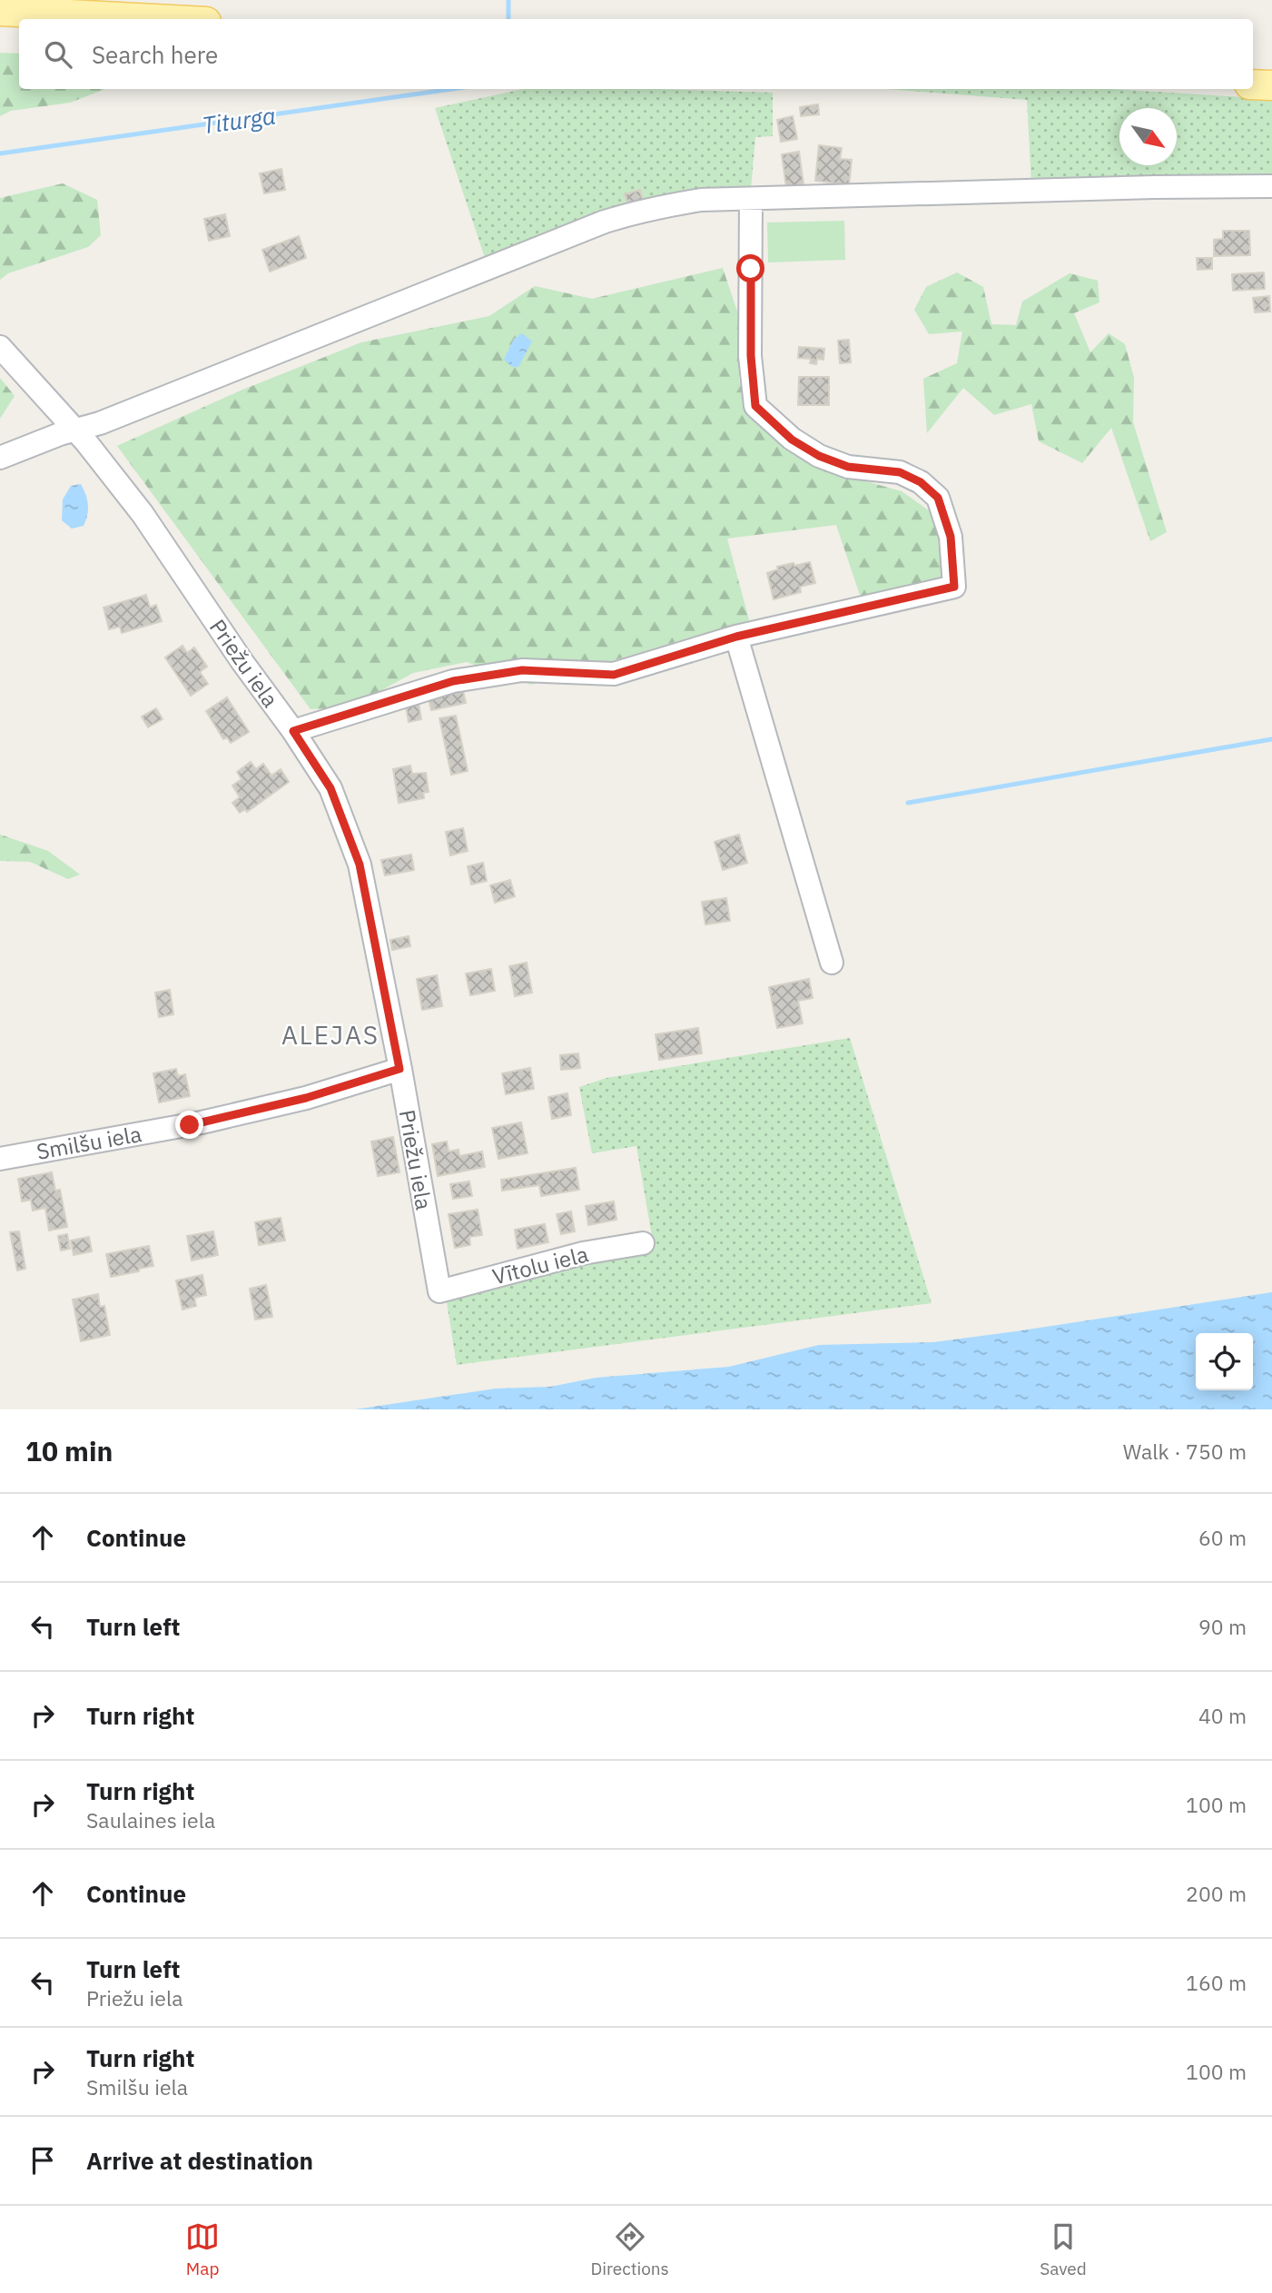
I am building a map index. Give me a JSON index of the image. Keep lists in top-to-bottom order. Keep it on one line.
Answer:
{"streets":{"street":["Priežu iela","Smilšu iela","Vītolu iela"]},"crossings":[["Priežu iela","Smilšu iela"],["Priežu iela","Vītolu iela"]],"districts":["ALEJAS"],"water":["Titurga"],"north":"bottom right","page":{"search":"Search here","heading":["10 min","Walk · 750 m"],"list":[["Continue","60 m"],["Turn left","90 m"],["Turn right","40 m"],["Turn right","Saulaines iela","100 m"],["Continue","200 m"],["Turn left","Priežu iela","160 m"],["Turn right","Smilšu iela","100 m"],"Arrive at destination"],"nav":["Map","Directions","Saved"]}}
